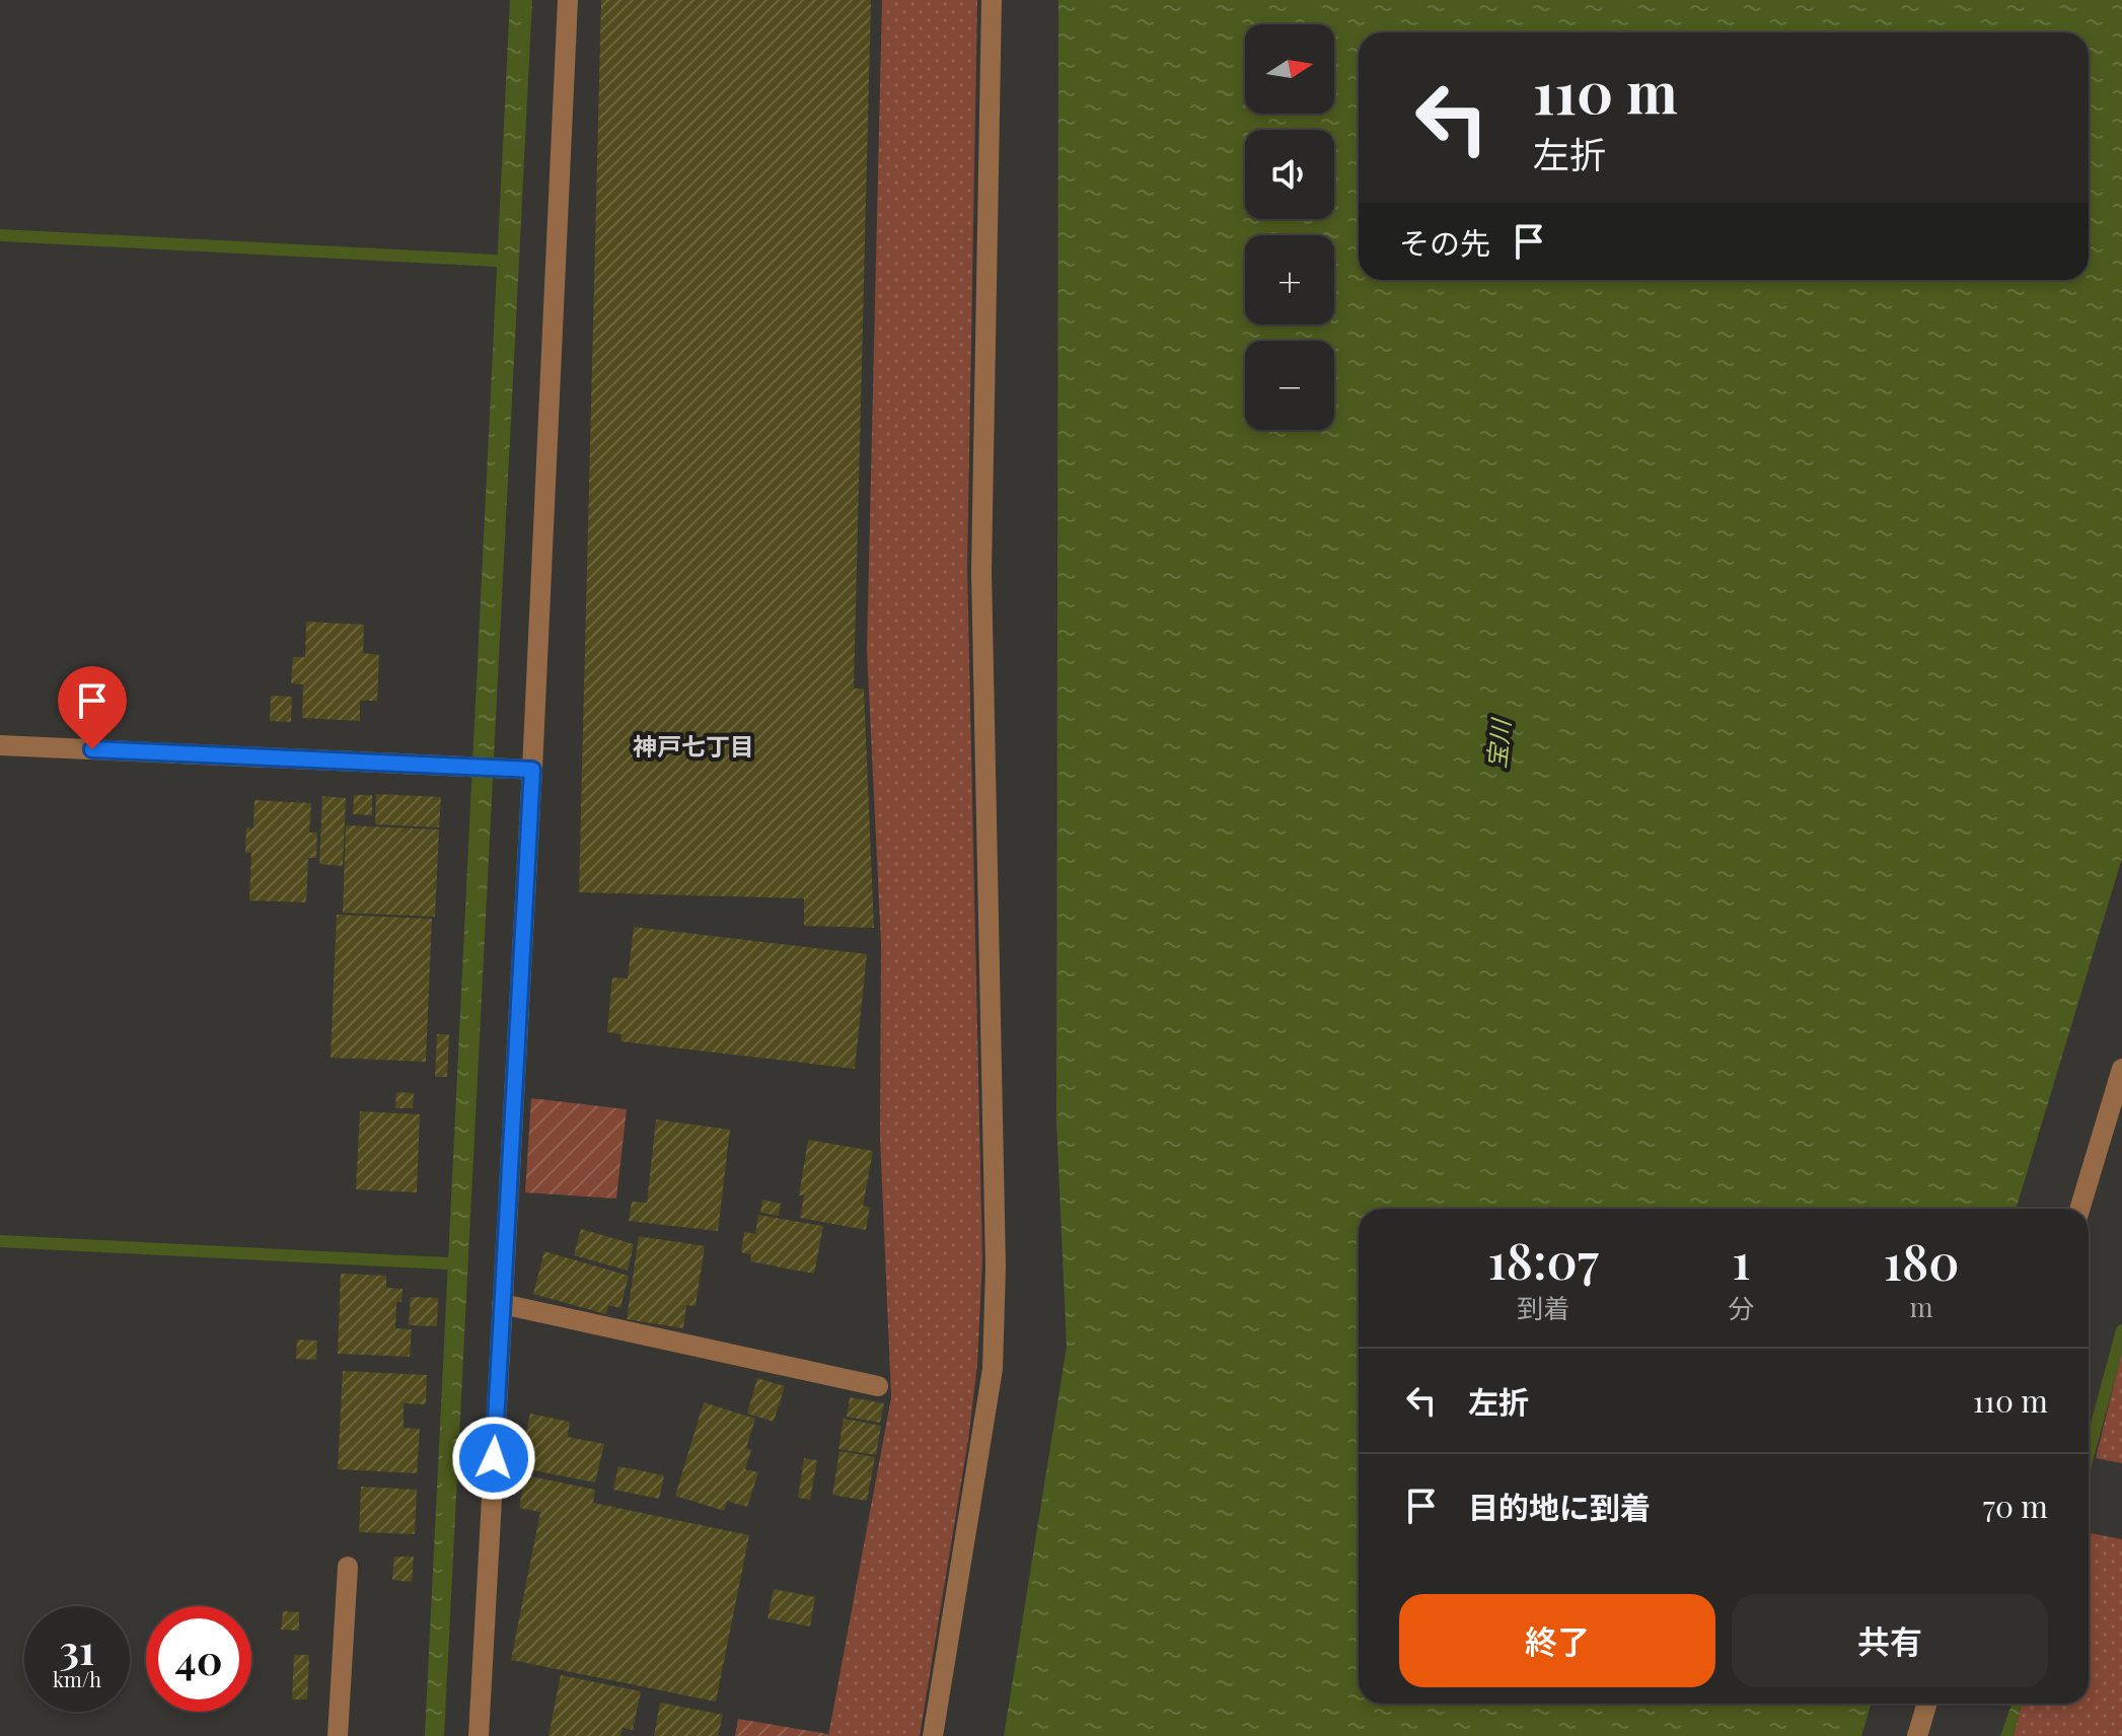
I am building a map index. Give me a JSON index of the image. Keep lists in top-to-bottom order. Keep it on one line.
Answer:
{"districts":["神戸七丁目"],"water":["宝川"],"north":"right","page":{"map_buttons":["+","−"],"turn":["110 m","左折"],"then":"その先","eta":["18:07","到着","1","分","180","m"],"list":[{"name":"左折","value":"110 m"},{"name":"目的地に到着","value":"70 m"}],"buttons":["終了","共有"],"speed":"31 km/h","limit":"40"}}
